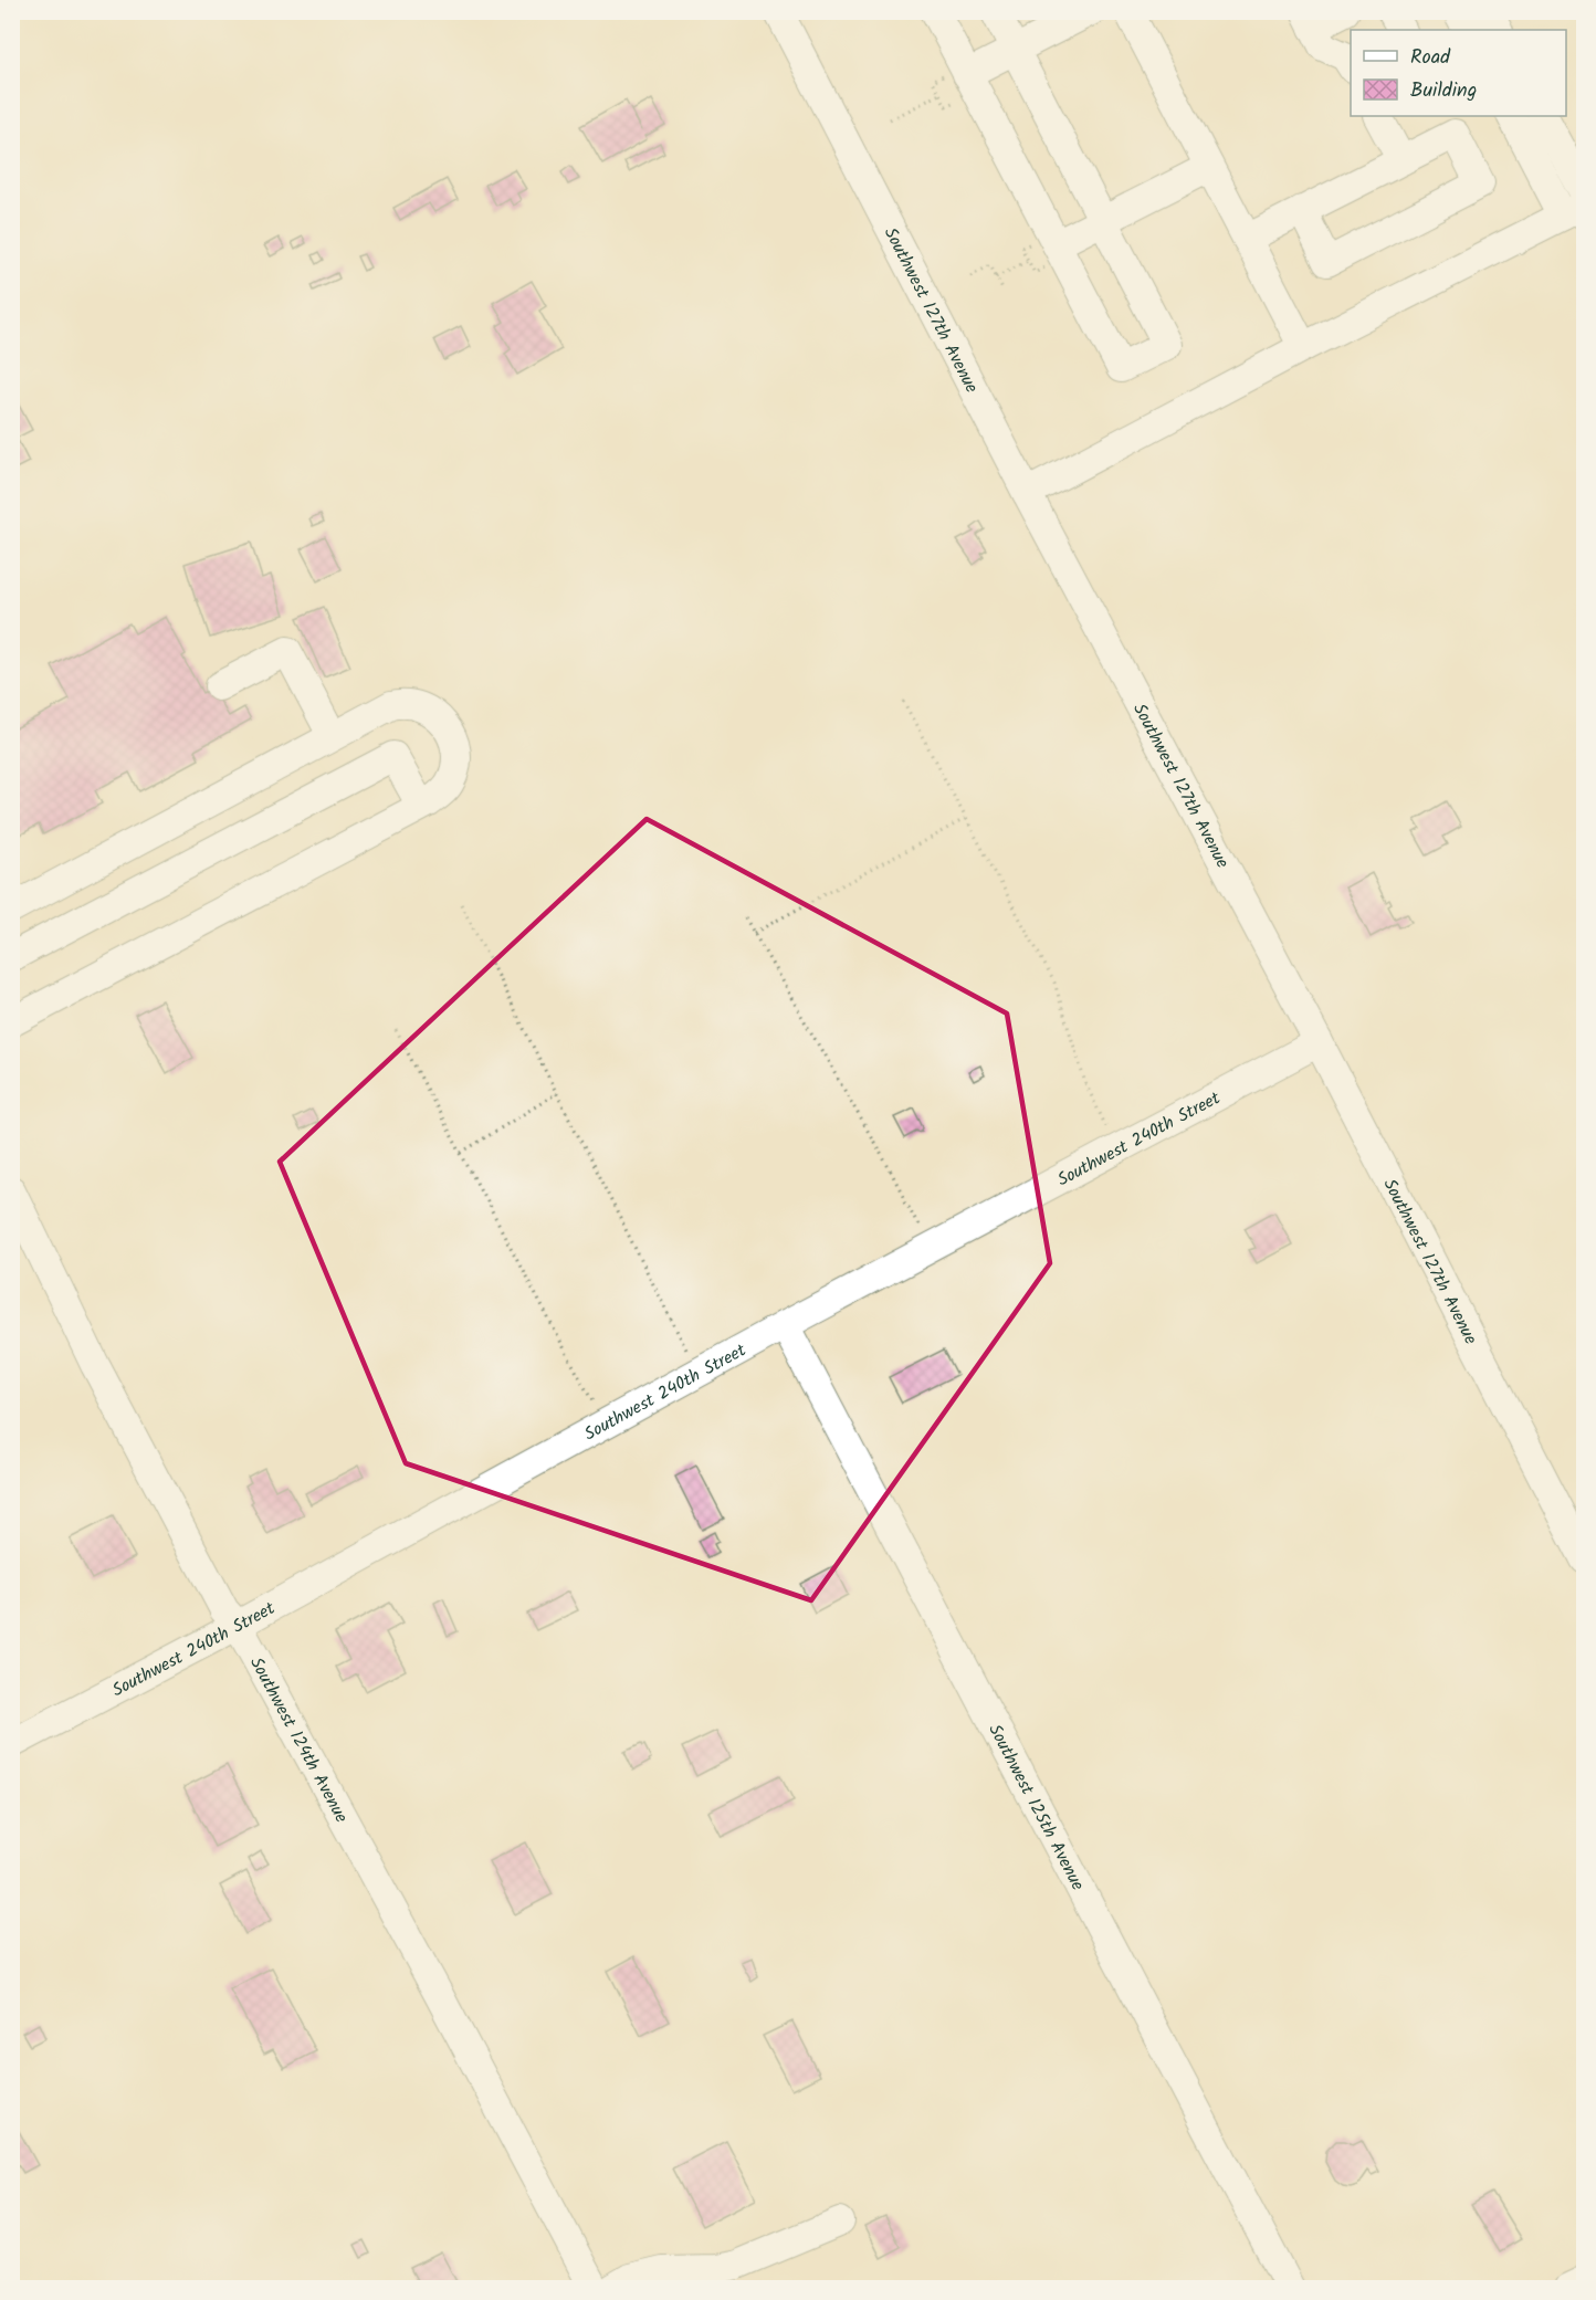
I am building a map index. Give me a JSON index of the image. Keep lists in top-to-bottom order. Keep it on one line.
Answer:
{"streets":{"street":["Southwest 127th Avenue","Southwest 240th Street","Southwest 124th Avenue","Southwest 125th Avenue"]},"crossings":[["Southwest 127th Avenue","Southwest 240th Street"],["Southwest 240th Street","Southwest 124th Avenue"],["Southwest 240th Street","Southwest 125th Avenue"]],"legend":["Road","Building"]}
